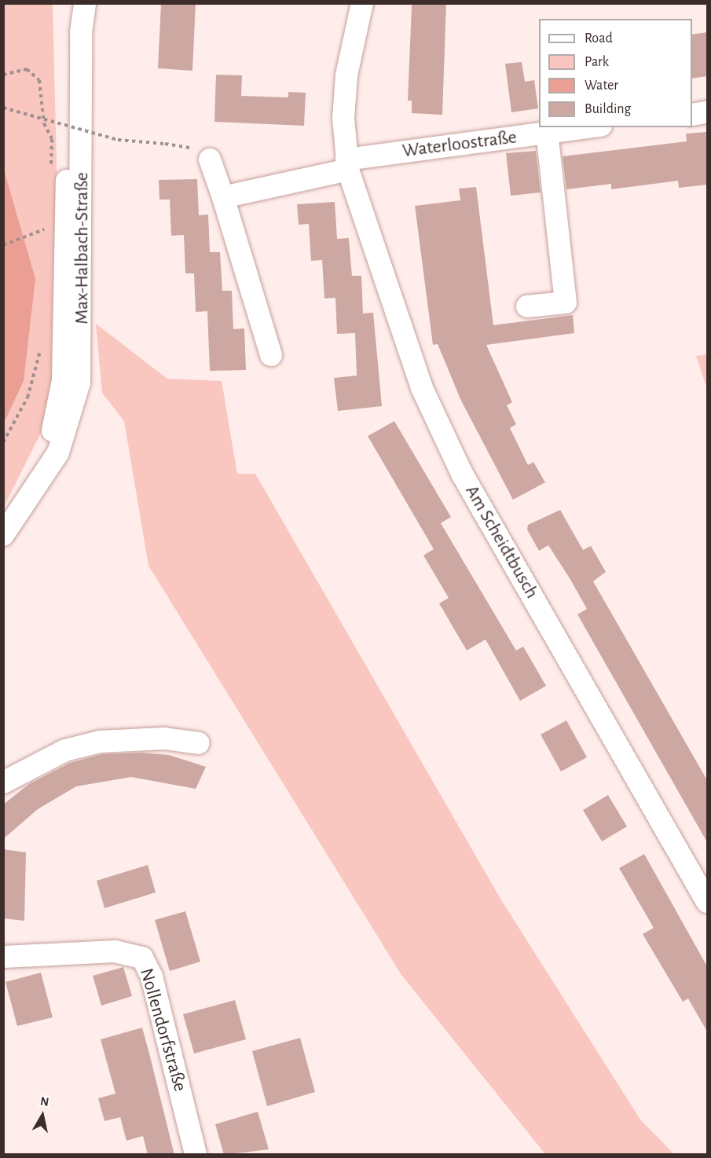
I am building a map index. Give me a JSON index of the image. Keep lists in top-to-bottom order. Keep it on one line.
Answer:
{"streets":{"street":["Waterloostraße","Max-Halbach-Straße","Am Scheidtbusch","Nollendorfstraße"]},"crossings":[["Waterloostraße","Am Scheidtbusch"]],"legend":["Road","Park","Water","Building"],"north":"top"}
